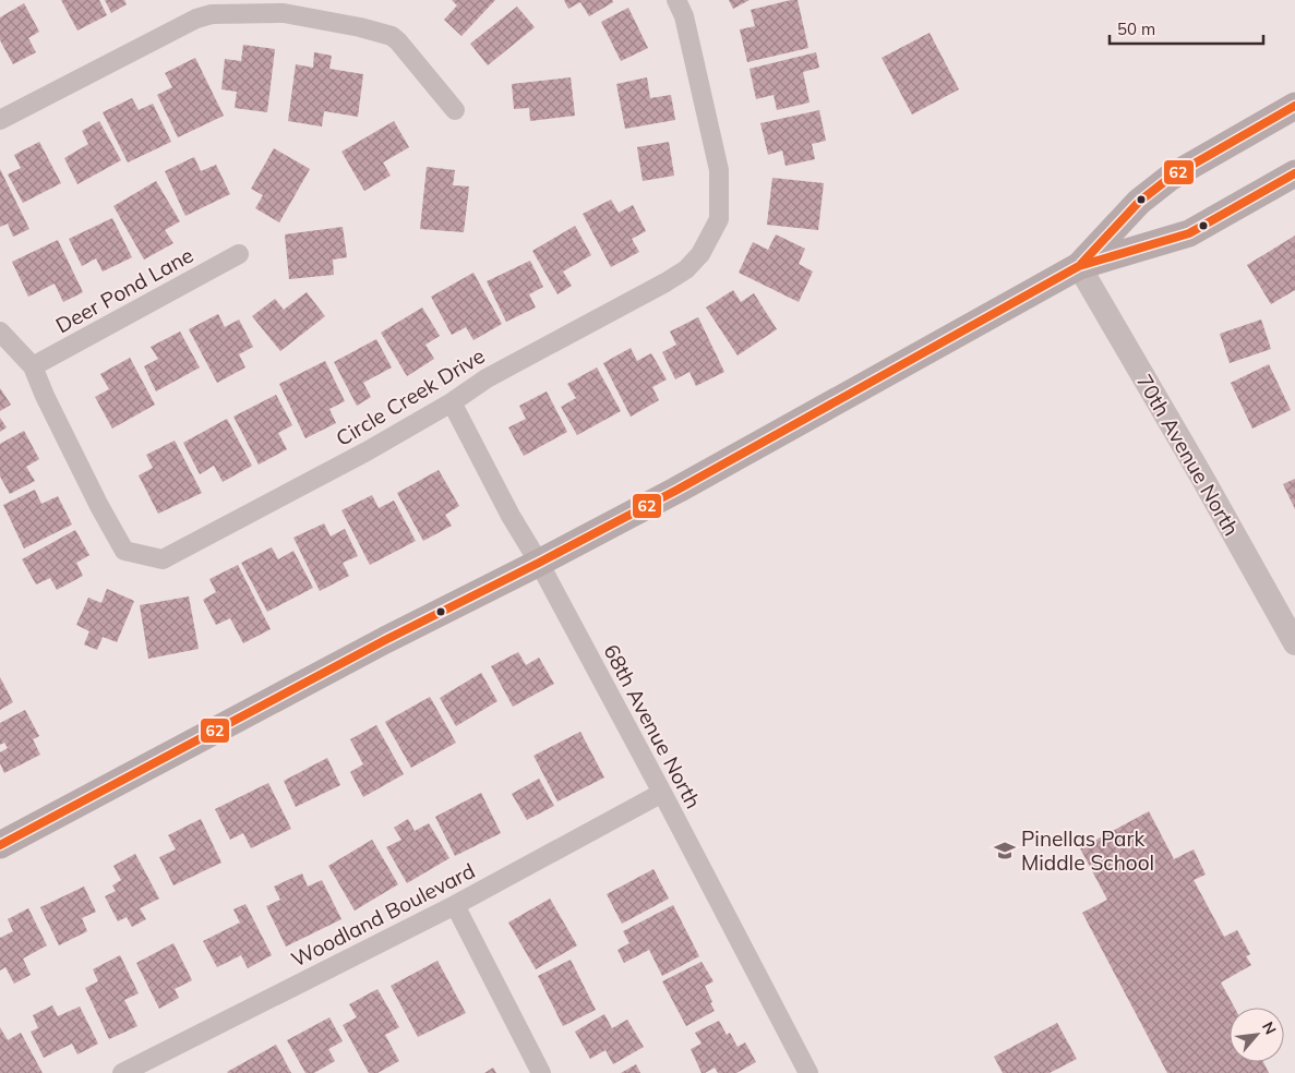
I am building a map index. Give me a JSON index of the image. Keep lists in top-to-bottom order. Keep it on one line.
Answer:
{"streets":{"street":["Deer Pond Lane","Circle Creek Drive","70th Avenue North","68th Avenue North","Woodland Boulevard"]},"crossings":[["Deer Pond Lane","Circle Creek Drive"],["Circle Creek Drive","68th Avenue North"],["68th Avenue North","Woodland Boulevard"]],"places":{"school or university":["Pinellas Park Middle School"]},"lines":["transit line 62"],"scale_bar":"50 m","north":"top right"}
